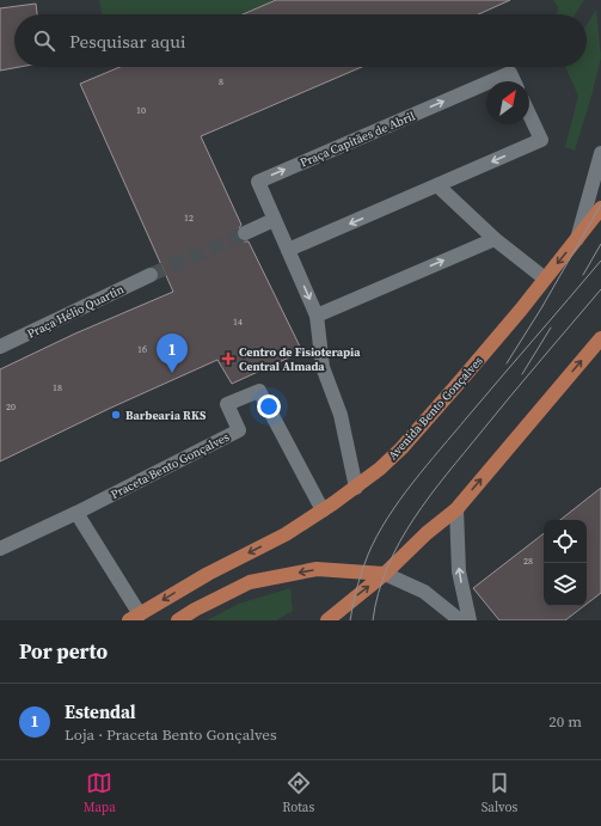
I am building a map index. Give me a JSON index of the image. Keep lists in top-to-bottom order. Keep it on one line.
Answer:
{"streets":{"main road":["Avenida Bento Gonçalves"],"street":["Praça Capitães de Abril","Praça Hélio Quartin","Praceta Bento Gonçalves"]},"crossings":[["Praça Capitães de Abril","Avenida Bento Gonçalves"],["Avenida Bento Gonçalves","Praceta Bento Gonçalves"]],"places":{"health":["Centro de Fisioterapia Central Almada"],"other":["Barbearia RKS"]},"house_numbers":["8","10","12","14","16","18","20","28"],"north":"top right","page":{"search":"Pesquisar aqui","pins":"1","heading":"Por perto","list":[{"mark":"1","name":"Estendal","note":"Loja · Praceta Bento Gonçalves","value":"20 m"}],"nav":["Mapa","Rotas","Salvos"]}}
